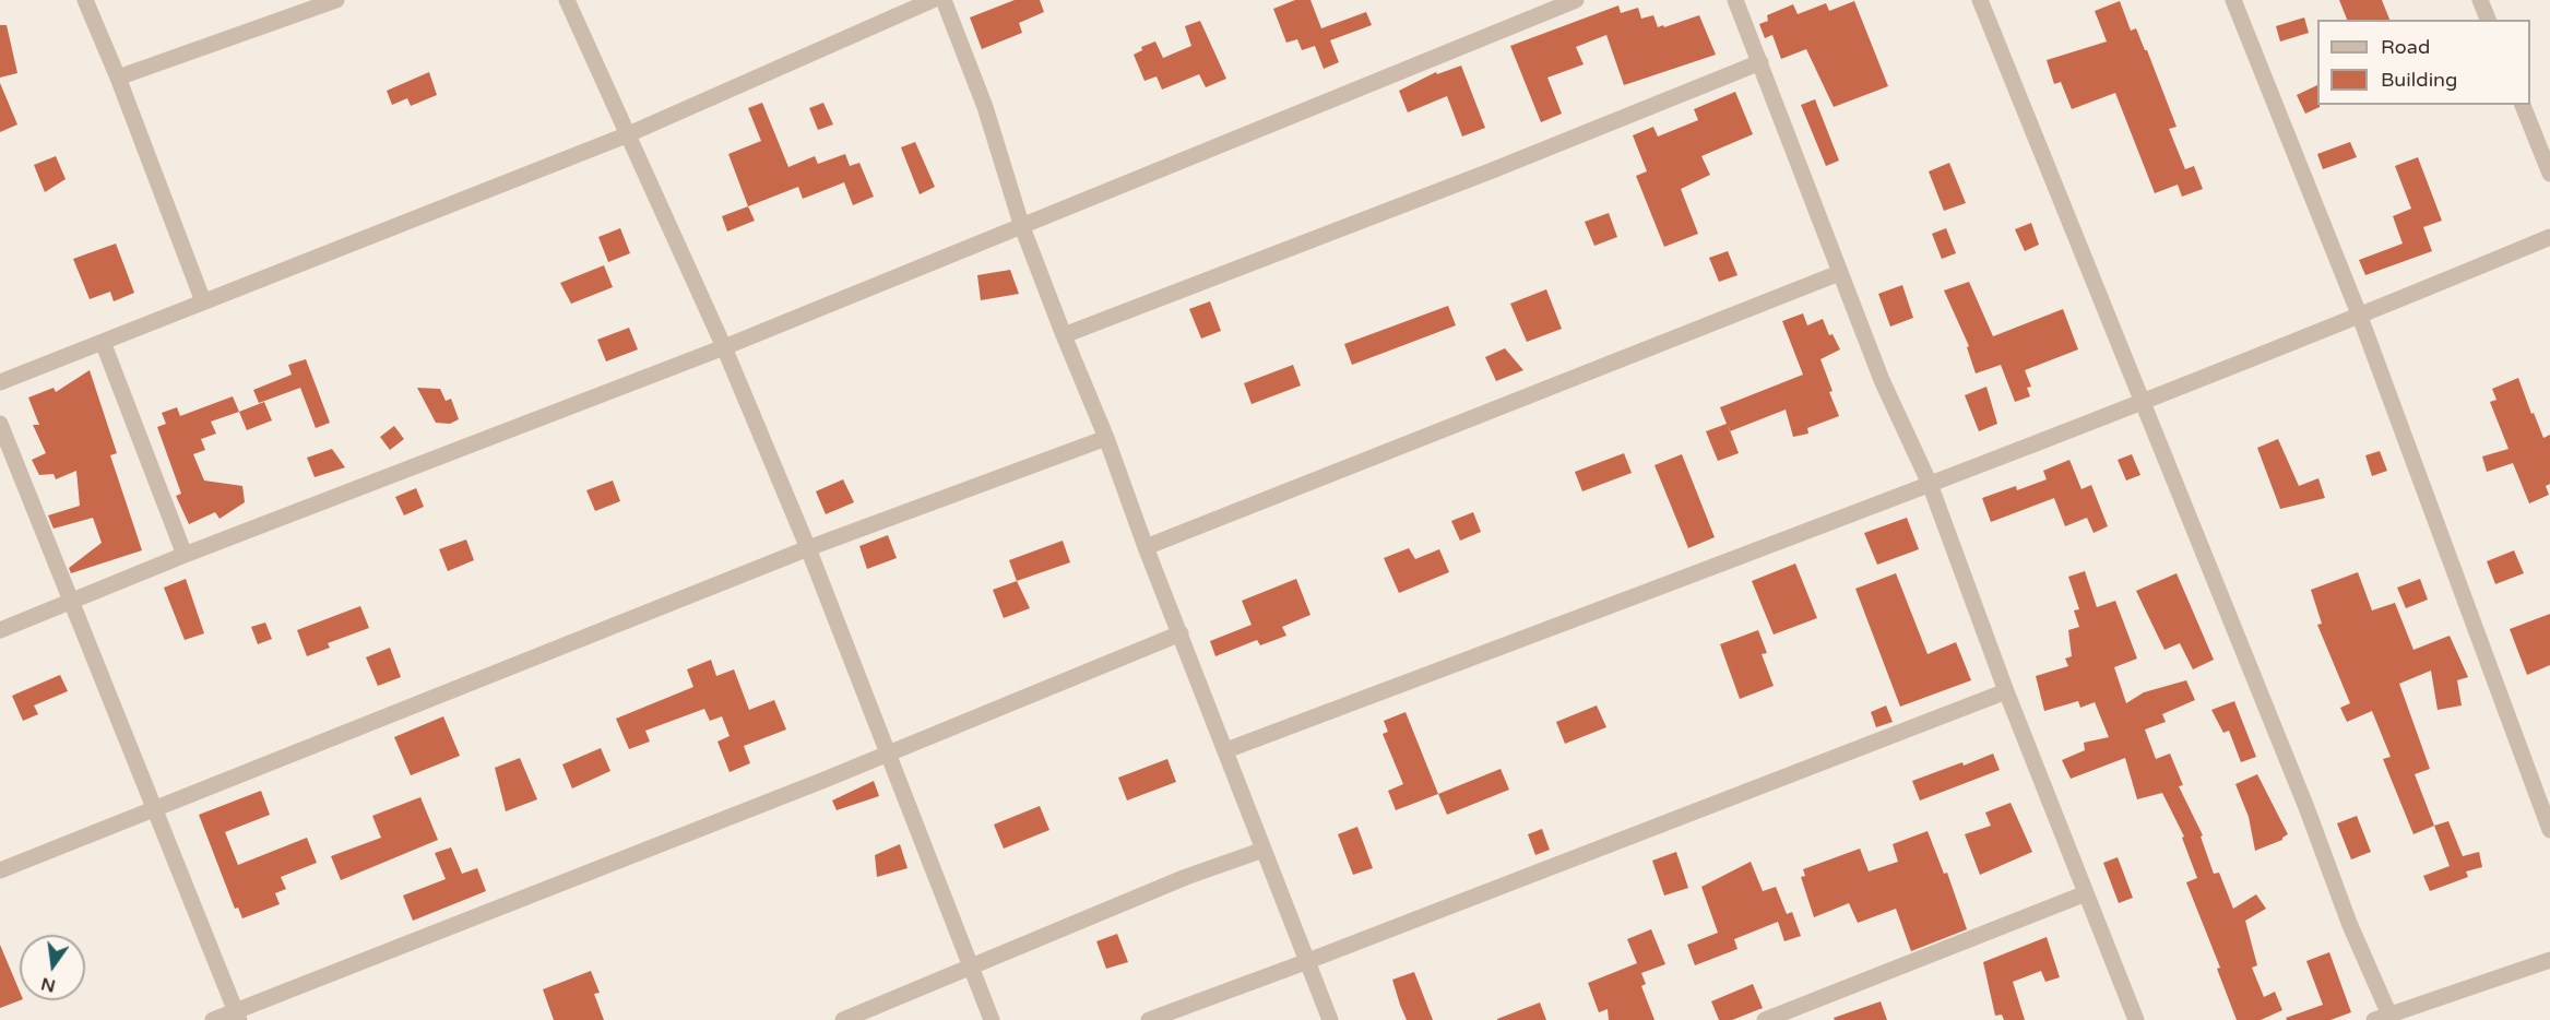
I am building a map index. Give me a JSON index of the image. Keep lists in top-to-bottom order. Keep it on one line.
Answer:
{"legend":["Road","Building"],"north":"bottom"}
